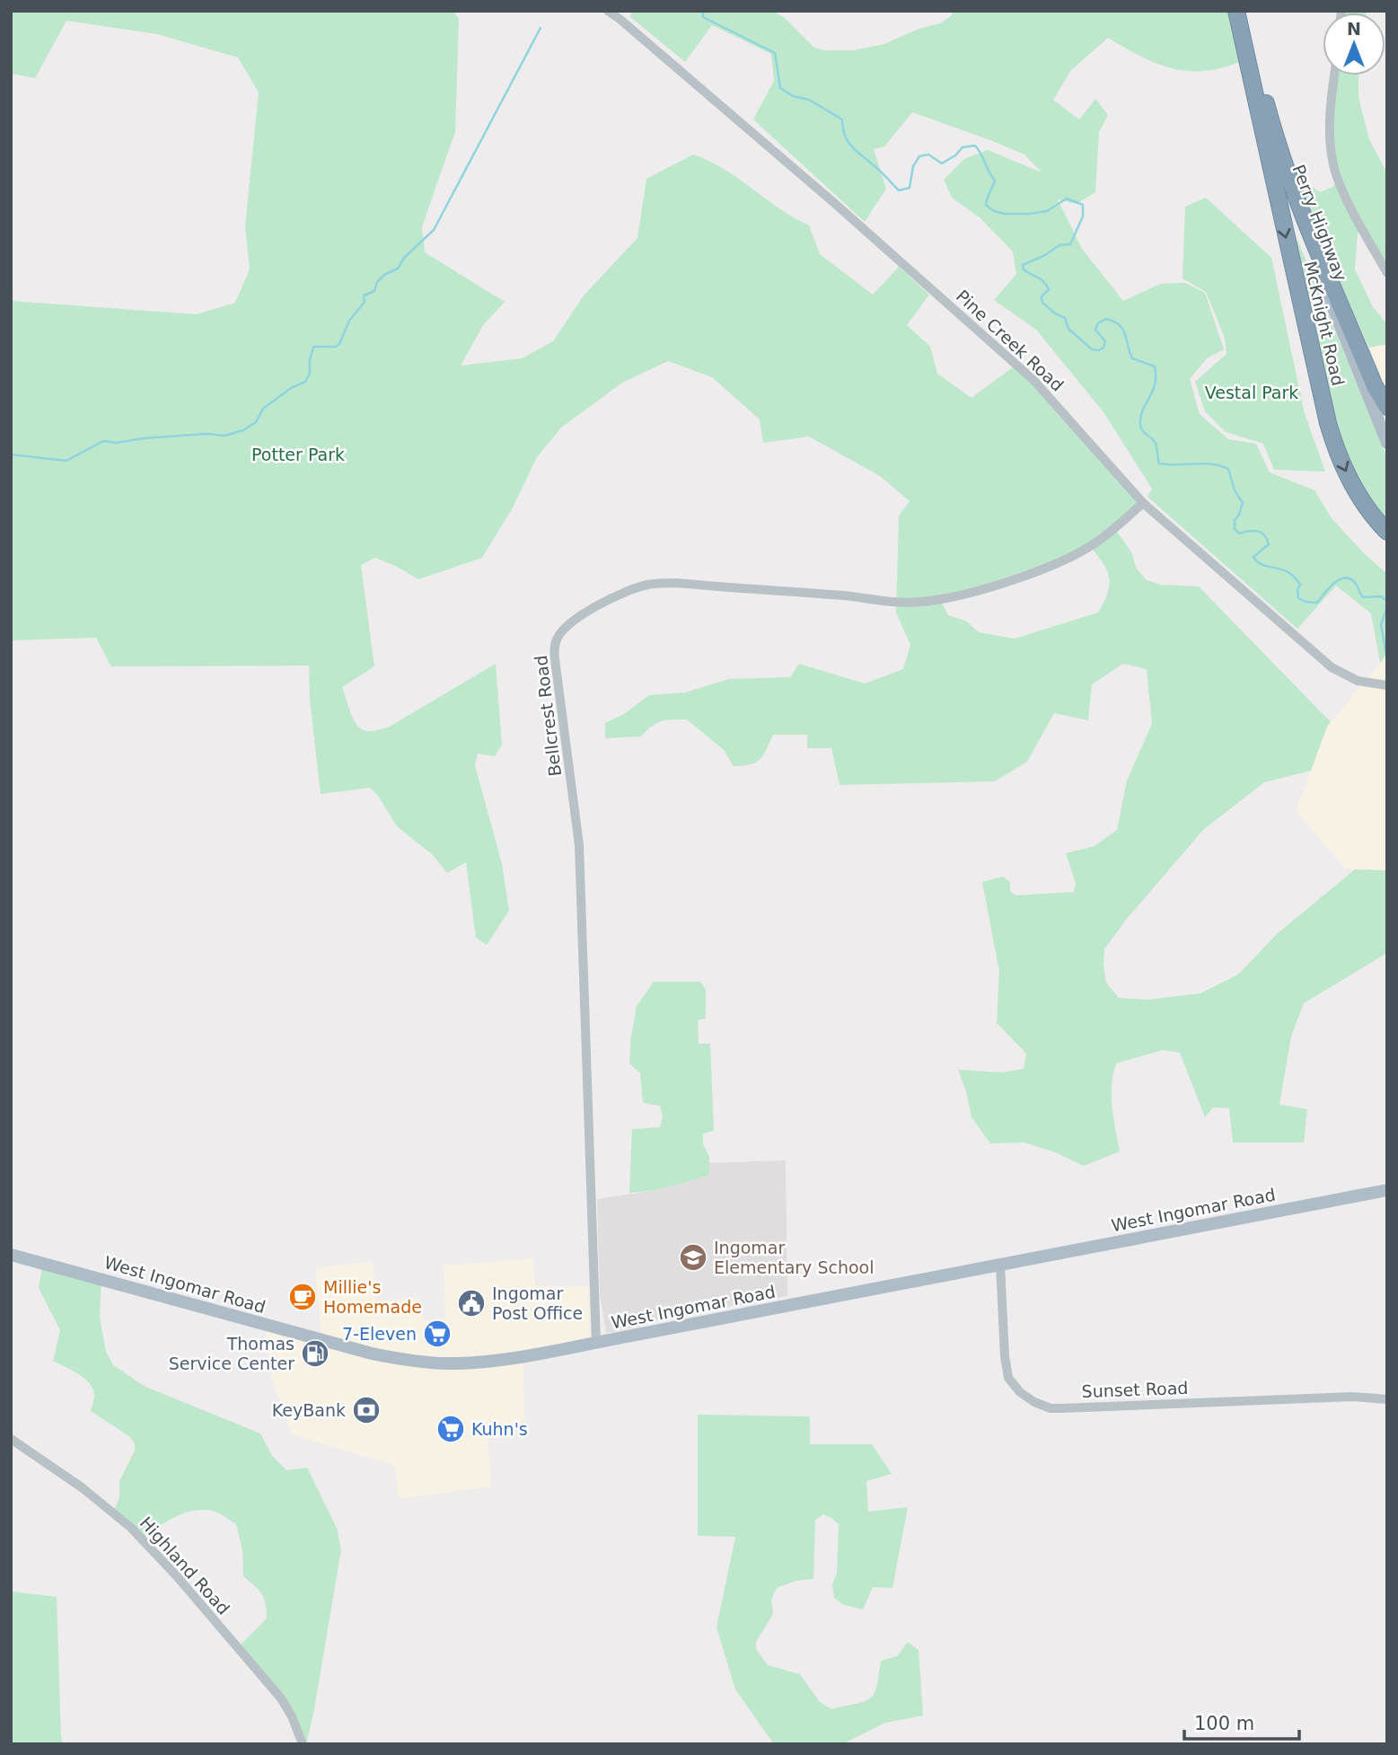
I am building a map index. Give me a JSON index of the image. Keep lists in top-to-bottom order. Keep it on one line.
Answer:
{"streets":{"highway":["Perry Highway","McKnight Road"],"main road":["West Ingomar Road"],"street":["Pine Creek Road","Bellcrest Road","Sunset Road","Highland Road"]},"crossings":[["Perry Highway","McKnight Road"],["Pine Creek Road","Bellcrest Road"],["Bellcrest Road","West Ingomar Road"],["West Ingomar Road","Sunset Road"]],"one_way":["McKnight Road"],"parks":["Vestal Park","Potter Park"],"places":{"school or university":["Ingomar Elementary School"],"cafe":["Millie's Homemade"],"public building":["Ingomar Post Office"],"supermarket":["7-Eleven","Kuhn's"],"fuel station":["Thomas Service Center"],"bank":["KeyBank"]},"scale_bar":"100 m","north":"top"}
